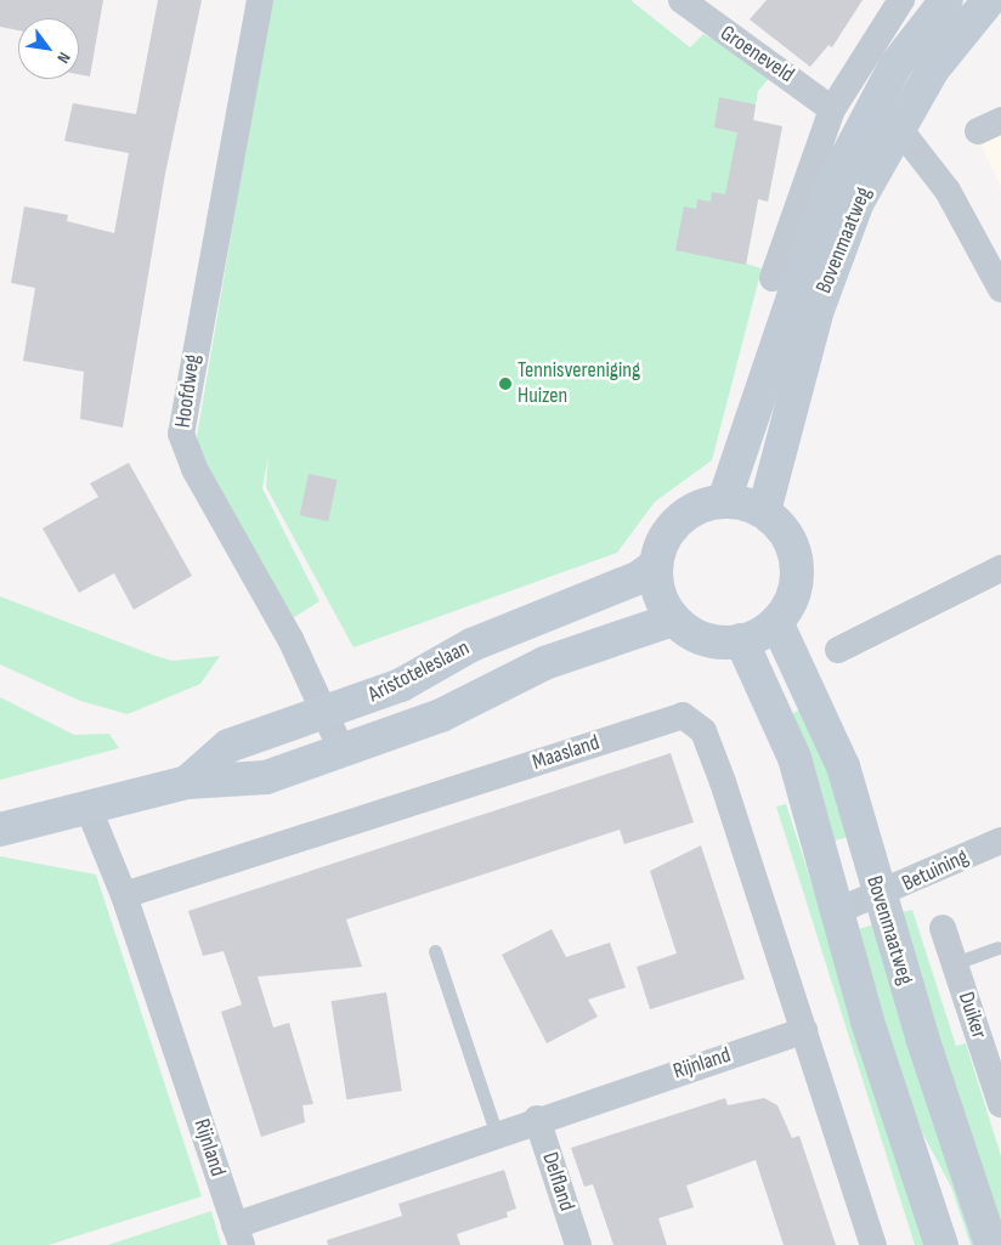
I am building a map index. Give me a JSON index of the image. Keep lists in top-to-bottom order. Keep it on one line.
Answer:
{"streets":{"street":["Groeneveld","Bovenmaatweg","Hoofdweg","Aristoteleslaan","Maasland","Betuining","Duiker","Rijnland","Delfland"]},"crossings":[["Bovenmaatweg","Aristoteleslaan"],["Bovenmaatweg","Betuining"],["Hoofdweg","Aristoteleslaan"],["Aristoteleslaan","Rijnland"],["Maasland","Rijnland"],["Rijnland","Delfland"]],"places":["Tennisvereniging Huizen"],"north":"bottom right"}
